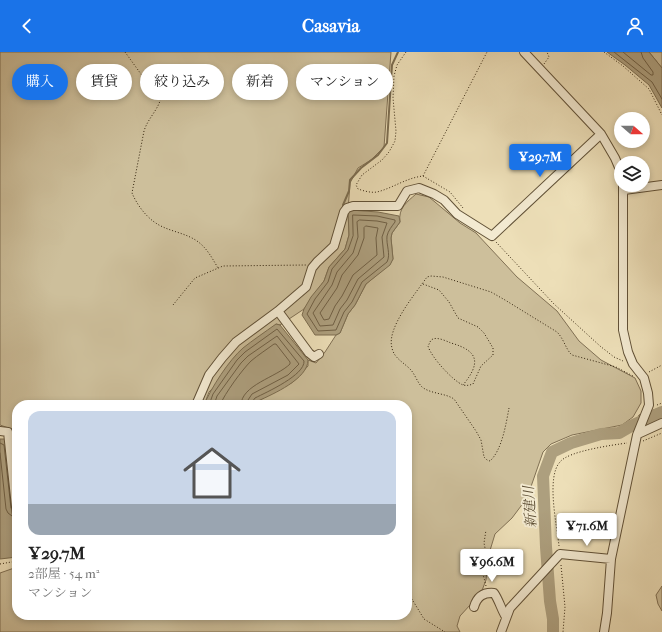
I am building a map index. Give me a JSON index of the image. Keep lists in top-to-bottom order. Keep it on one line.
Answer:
{"water":["新建川"],"north":"right","page":{"header":"Casavia","chip":["購入","賃貸","絞り込み","新着","マンション"],"price":["¥29.7M","¥71.6M","¥96.6M"],"list":[{"name":"¥29.7M","note":"2部屋 · 54 m² · マンション"}]}}
